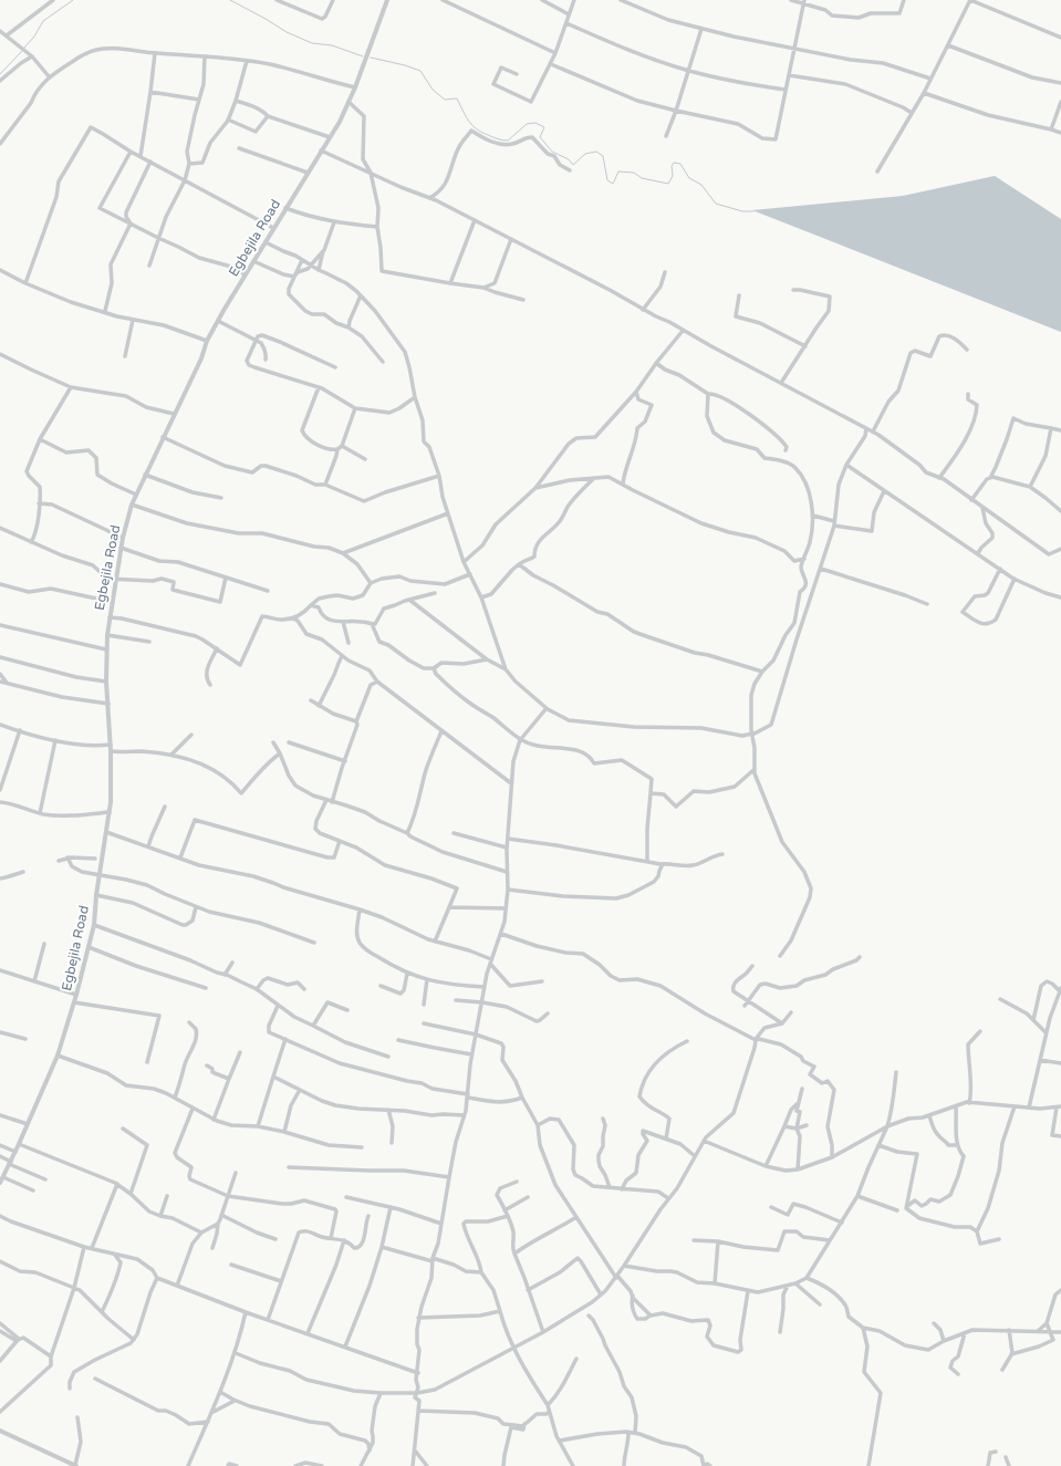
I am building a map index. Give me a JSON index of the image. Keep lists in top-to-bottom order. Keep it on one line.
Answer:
{"streets":{"street":["Egbejila Road"]}}
